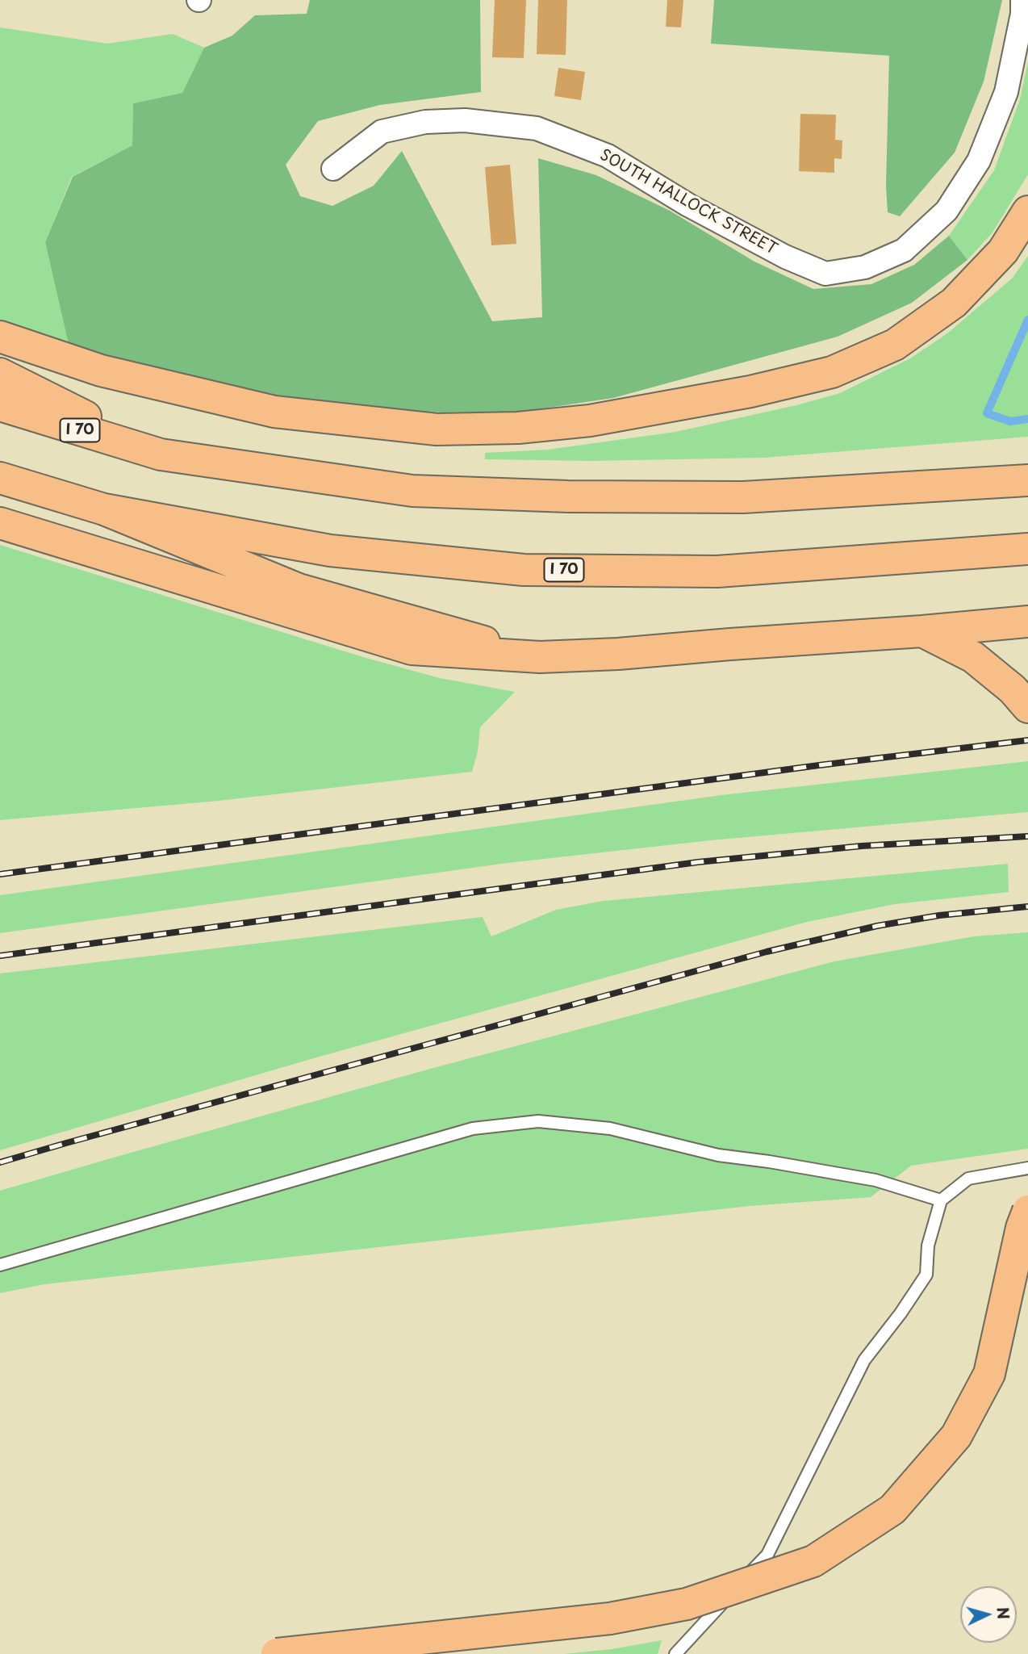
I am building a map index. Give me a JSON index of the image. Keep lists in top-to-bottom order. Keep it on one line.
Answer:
{"streets":{"highway":["I 70"],"street":["SOUTH HALLOCK STREET"]},"north":"right"}
